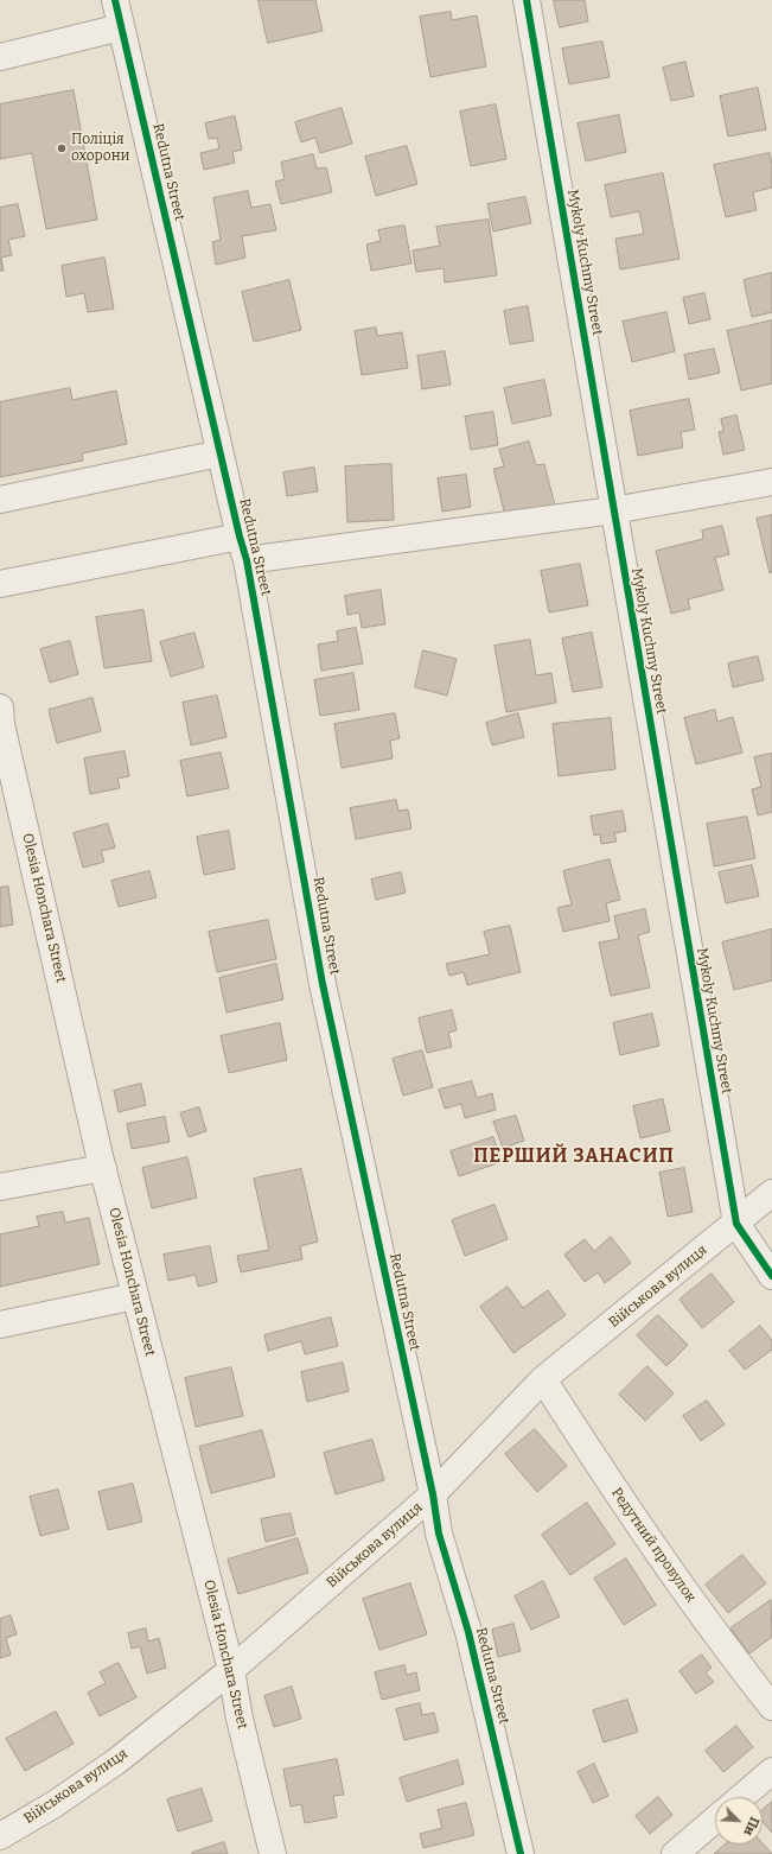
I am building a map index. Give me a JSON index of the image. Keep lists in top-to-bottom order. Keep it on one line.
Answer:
{"streets":{"street":["Redutna Street","Mykoly Kuchmy Street","Olesia Honchara Street","Військова вулиця","Редутний провулок"]},"crossings":[["Redutna Street","Військова вулиця"],["Mykoly Kuchmy Street","Військова вулиця"],["Olesia Honchara Street","Військова вулиця"],["Військова вулиця","Редутний провулок"]],"districts":["ПЕРШИЙ ЗАНАСИП"],"places":["Поліція охорони"],"north":"bottom right"}
